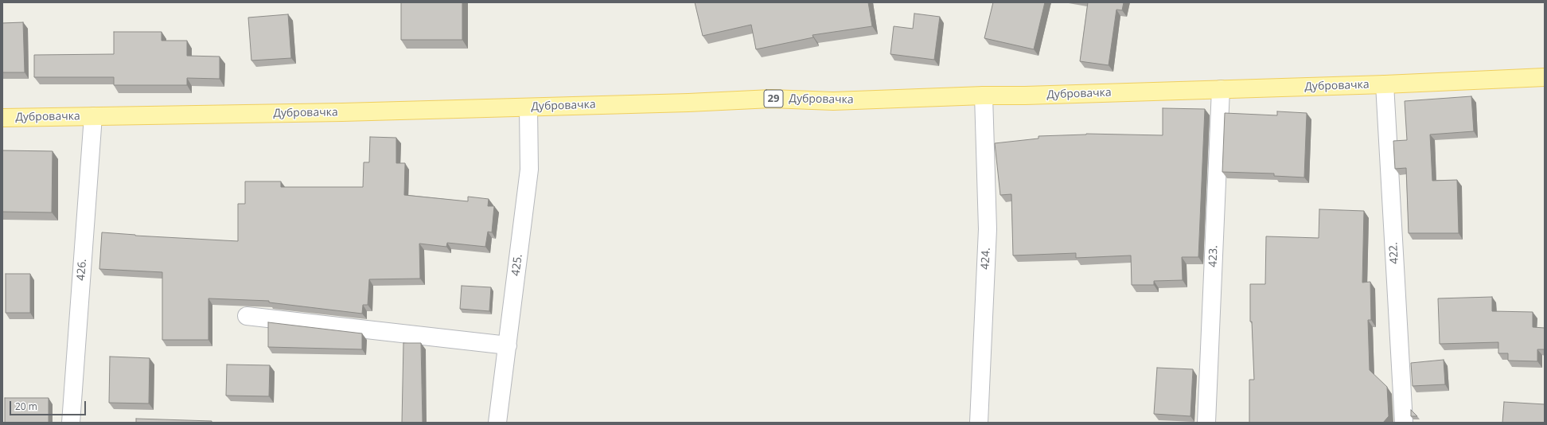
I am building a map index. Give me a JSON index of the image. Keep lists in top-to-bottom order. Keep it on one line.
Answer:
{"streets":{"main road":["Дубровачка","29"],"street":["422.","423.","424.","425.","426."]},"crossings":[["Дубровачка","422."],["Дубровачка","423."],["Дубровачка","424."],["Дубровачка","425."],["Дубровачка","426."]],"scale_bar":"20 m"}
